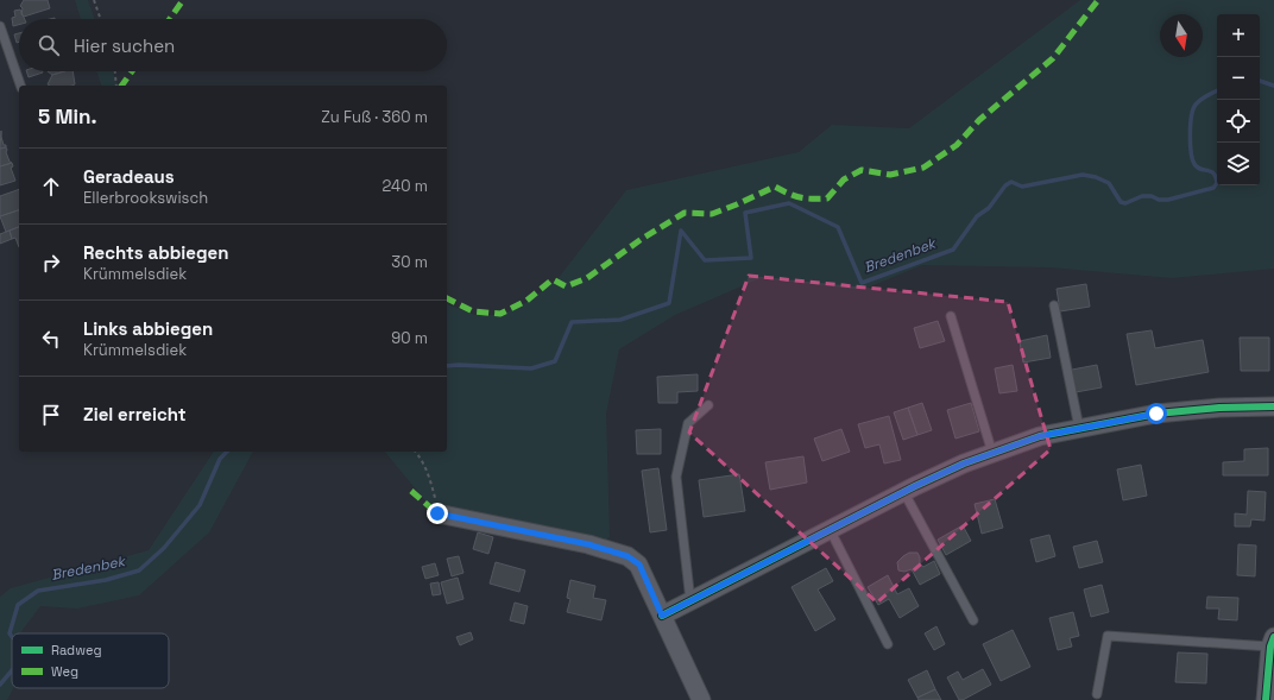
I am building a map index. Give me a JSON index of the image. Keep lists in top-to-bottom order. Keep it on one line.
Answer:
{"water":["Bredenbek"],"legend":["Radweg","Weg"],"north":"bottom","page":{"map_buttons":["+","−"],"search":"Hier suchen","heading":["5 Min.","Zu Fuß · 360 m"],"list":[["Geradeaus","Ellerbrookswisch","240 m"],["Rechts abbiegen","Krümmelsdiek","30 m"],["Links abbiegen","Krümmelsdiek","90 m"],"Ziel erreicht"]}}
